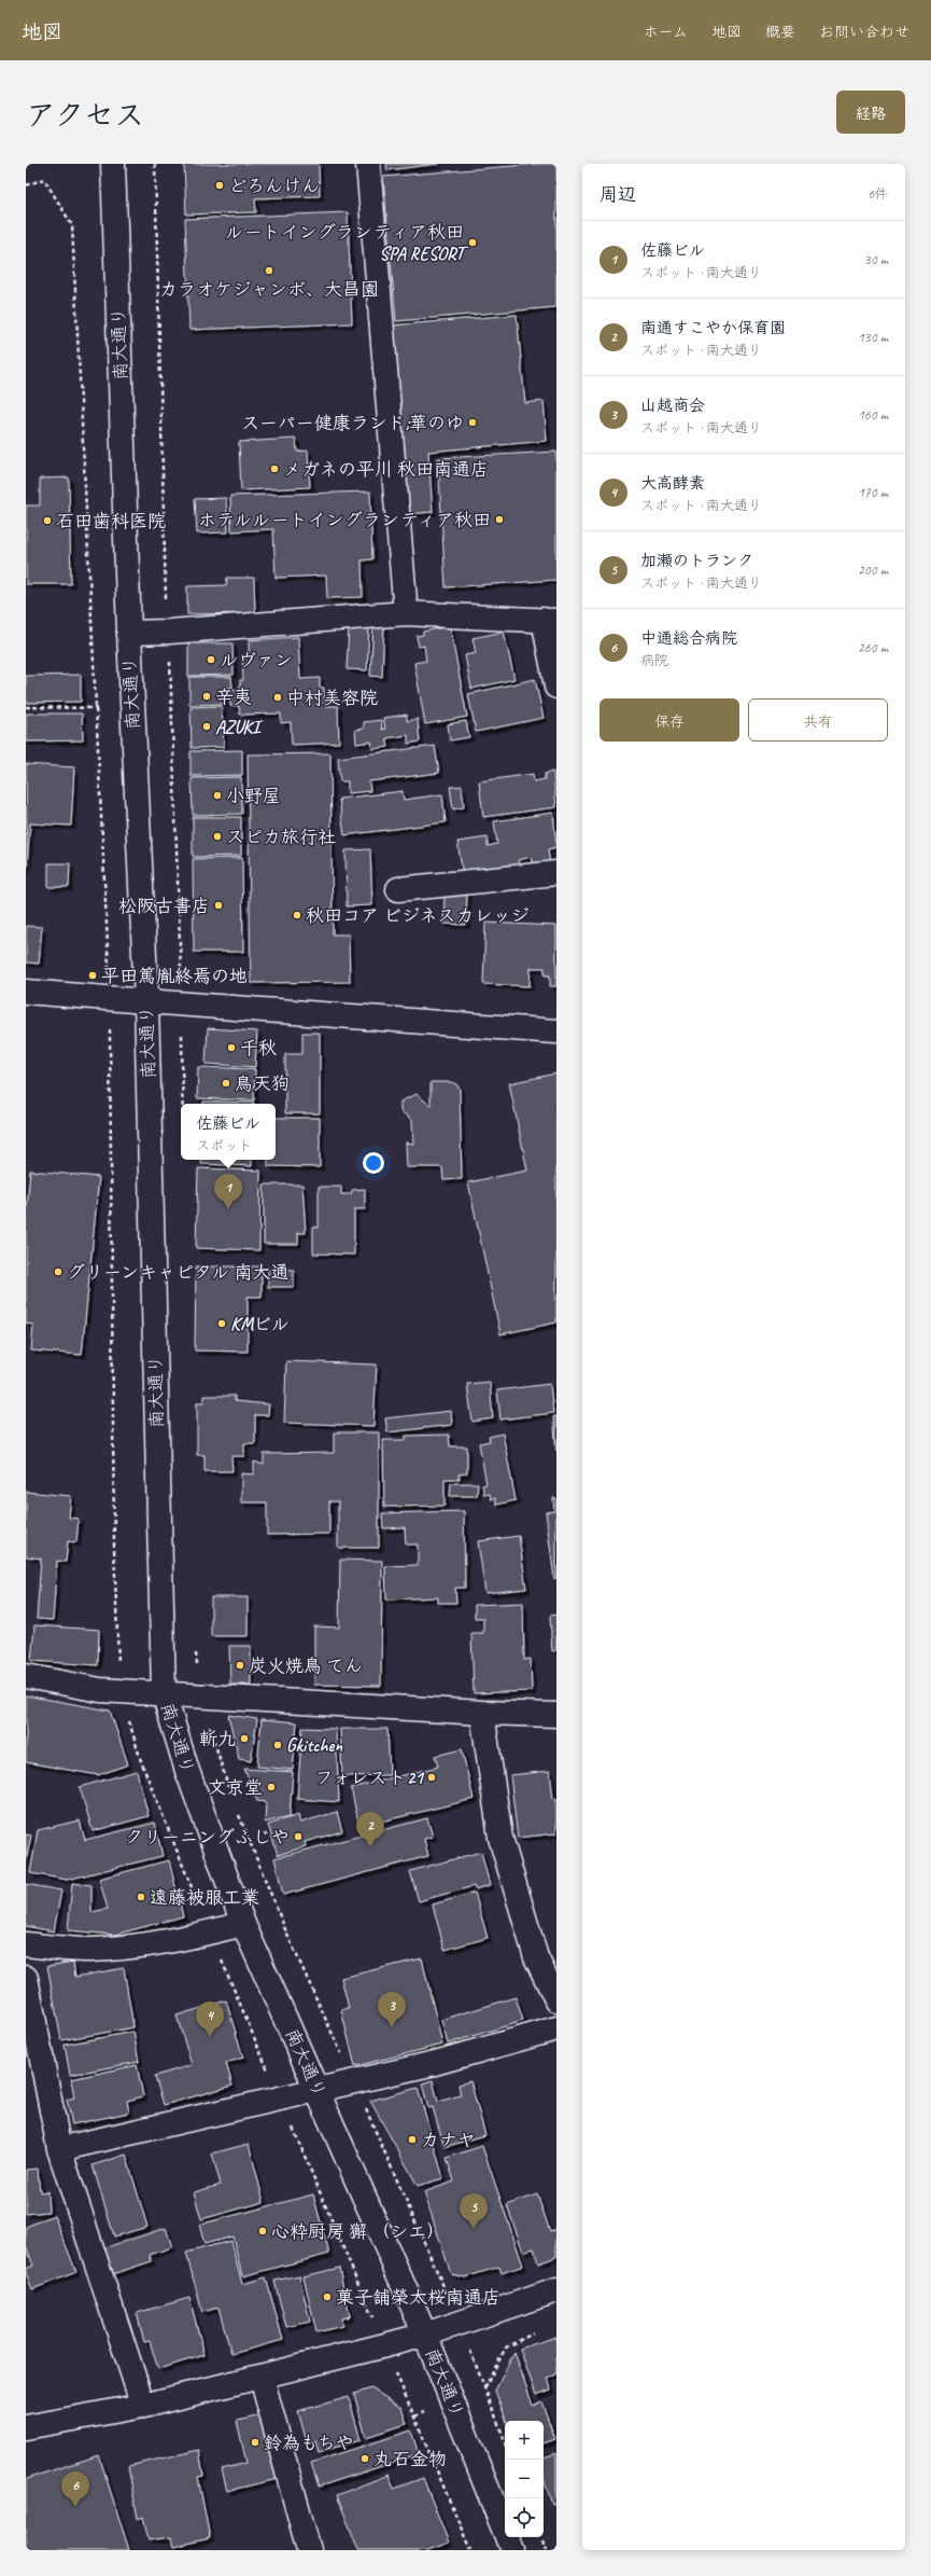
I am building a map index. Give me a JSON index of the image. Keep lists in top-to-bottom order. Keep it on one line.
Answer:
{"streets":{"street":["南大通り"]},"places":["どろんけん","ルートイングランティア秋田 SPA RESORT","カラオケジャンボ、大昌園","スーパー健康ランド;華のゆ","メガネの平川 秋田南通店","ホテルルートイングランティア秋田","石田歯科医院","ルヴァン","辛夷","中村美容院","AZUKI","小野屋","スピカ旅行社","松阪古書店","秋田コア ビジネスカレッジ","平田篤胤終焉の地","千秋","鳥天狗","グリーンキャピタル 南大通","KMビル","炭火焼鳥 てん","斬九","Gkitchen","フォレスト21","文京堂","クリーニングふじや","遠藤被服工業","カナヤ","心粋厨房 獬 （シエ）","菓子舗榮太桜南通店","鈴為もちや","丸石金物"],"page":{"header":"地図","nav":["ホーム","地図","概要","お問い合わせ"],"title":"アクセス","buttons":["経路",["保存","共有"]],"heading":["周辺","6件"],"list":[{"mark":"1","name":"佐藤ビル","note":"スポット · 南大通り","value":"30 m"},{"mark":"2","name":"南通すこやか保育園","note":"スポット · 南大通り","value":"130 m"},{"mark":"3","name":"山越商会","note":"スポット · 南大通り","value":"160 m"},{"mark":"4","name":"大高酵素","note":"スポット · 南大通り","value":"170 m"},{"mark":"5","name":"加瀬のトランク","note":"スポット · 南大通り","value":"200 m"},{"mark":"6","name":"中通総合病院","note":"病院","value":"260 m"}],"popup":["佐藤ビル","スポット"],"pins":["1","2","3","4","5","6"],"map_buttons":["+","−"]}}
